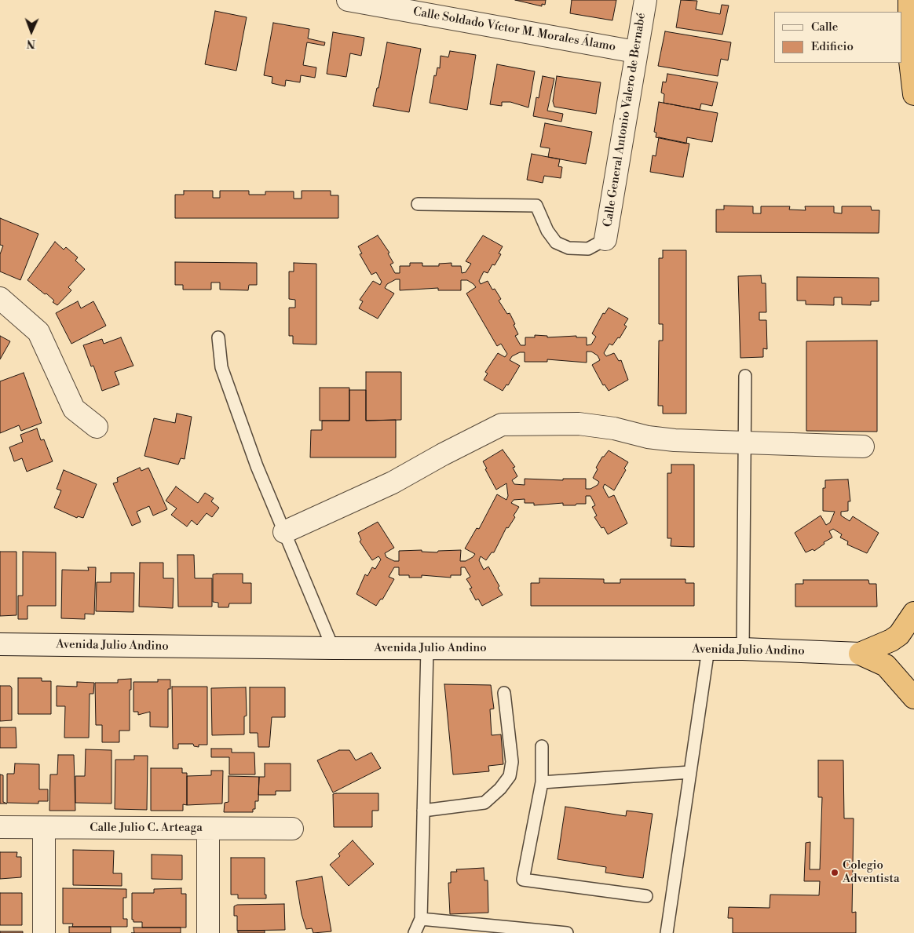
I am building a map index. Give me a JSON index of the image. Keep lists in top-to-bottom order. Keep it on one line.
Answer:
{"streets":{"street":["Calle Soldado Víctor M. Morales Álamo","Calle General Antonio Valero de Bernabé","Avenida Julio Andino","Calle Julio C. Arteaga"]},"crossings":[["Calle Soldado Víctor M. Morales Álamo","Calle General Antonio Valero de Bernabé"]],"places":["Colegio Adventista"],"legend":["Calle","Edificio"],"north":"bottom"}
